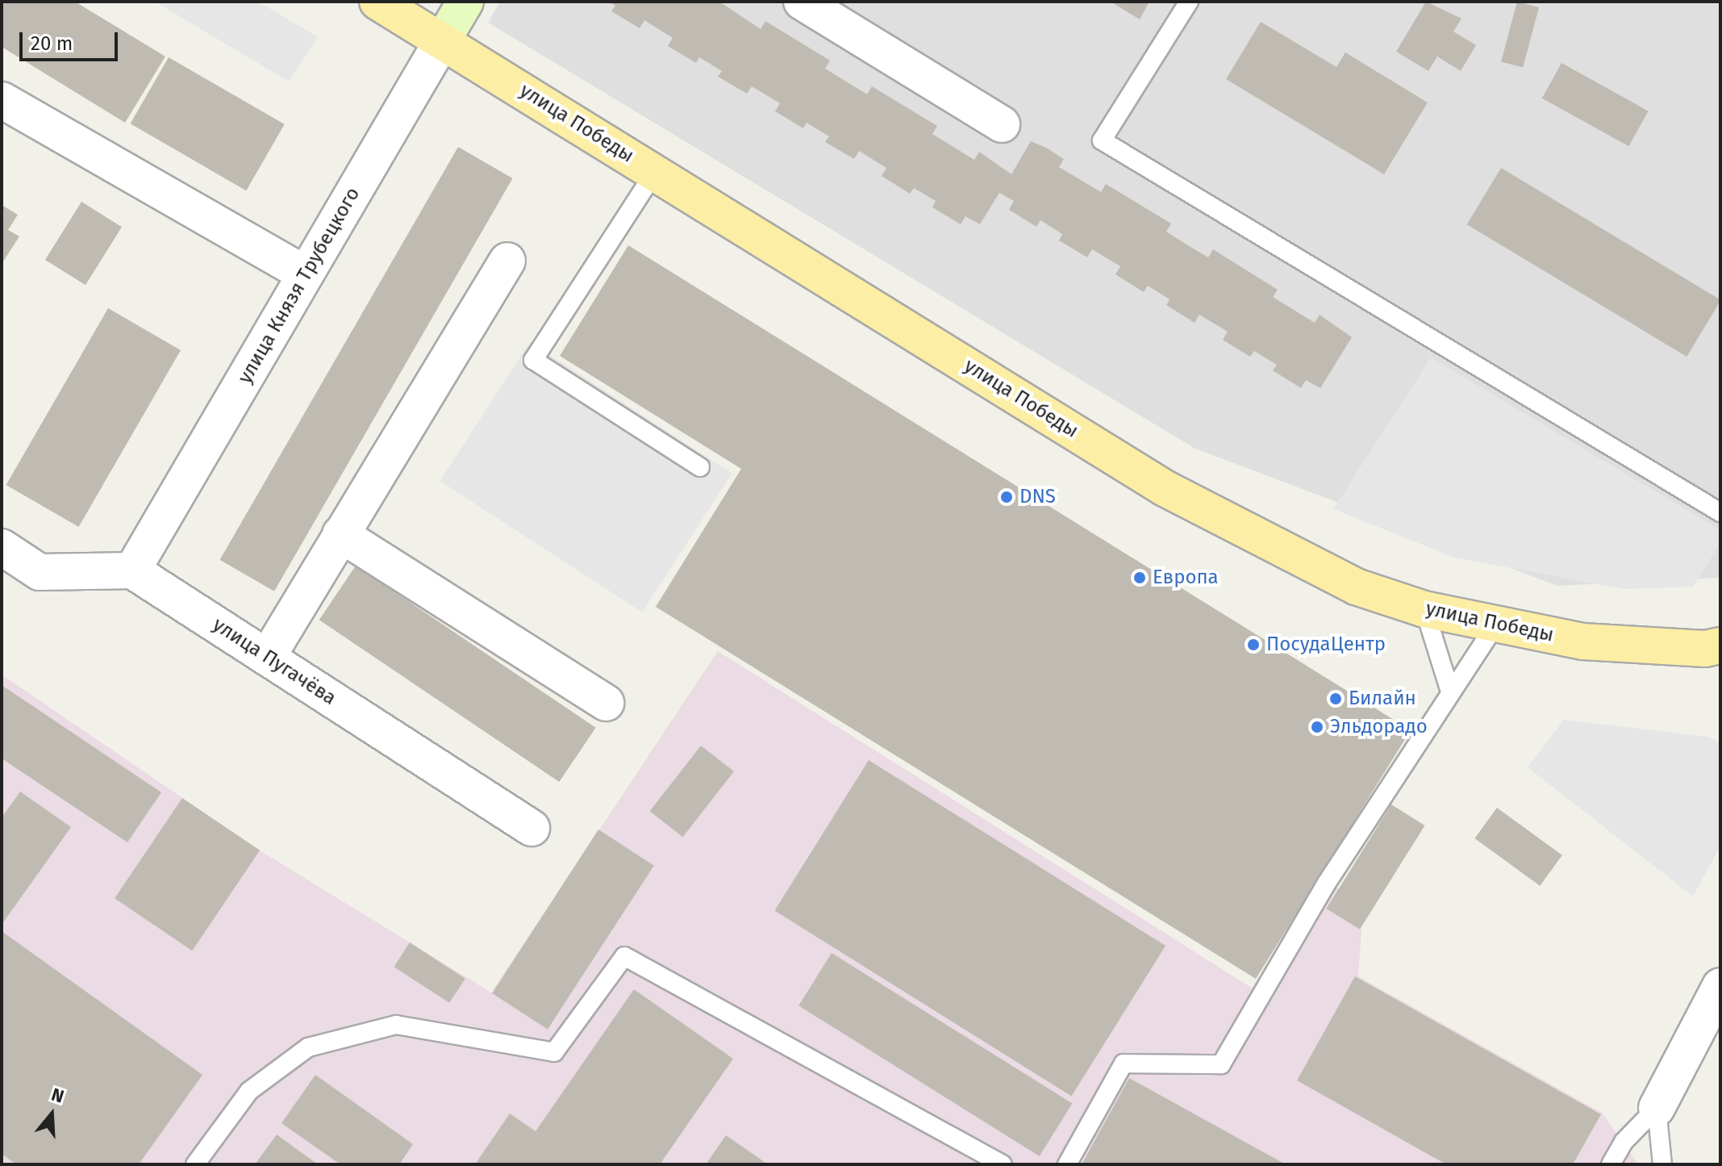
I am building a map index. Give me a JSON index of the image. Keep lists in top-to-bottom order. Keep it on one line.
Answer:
{"streets":{"main road":["улица Победы"],"street":["улица Князя Трубецкого","улица Пугачёва"]},"crossings":[["улица Победы","улица Князя Трубецкого"],["улица Князя Трубецкого","улица Пугачёва"]],"places":["DNS","Европа","ПосудаЦентр","Билайн","Эльдорадо"],"scale_bar":"20 m","north":"top"}
